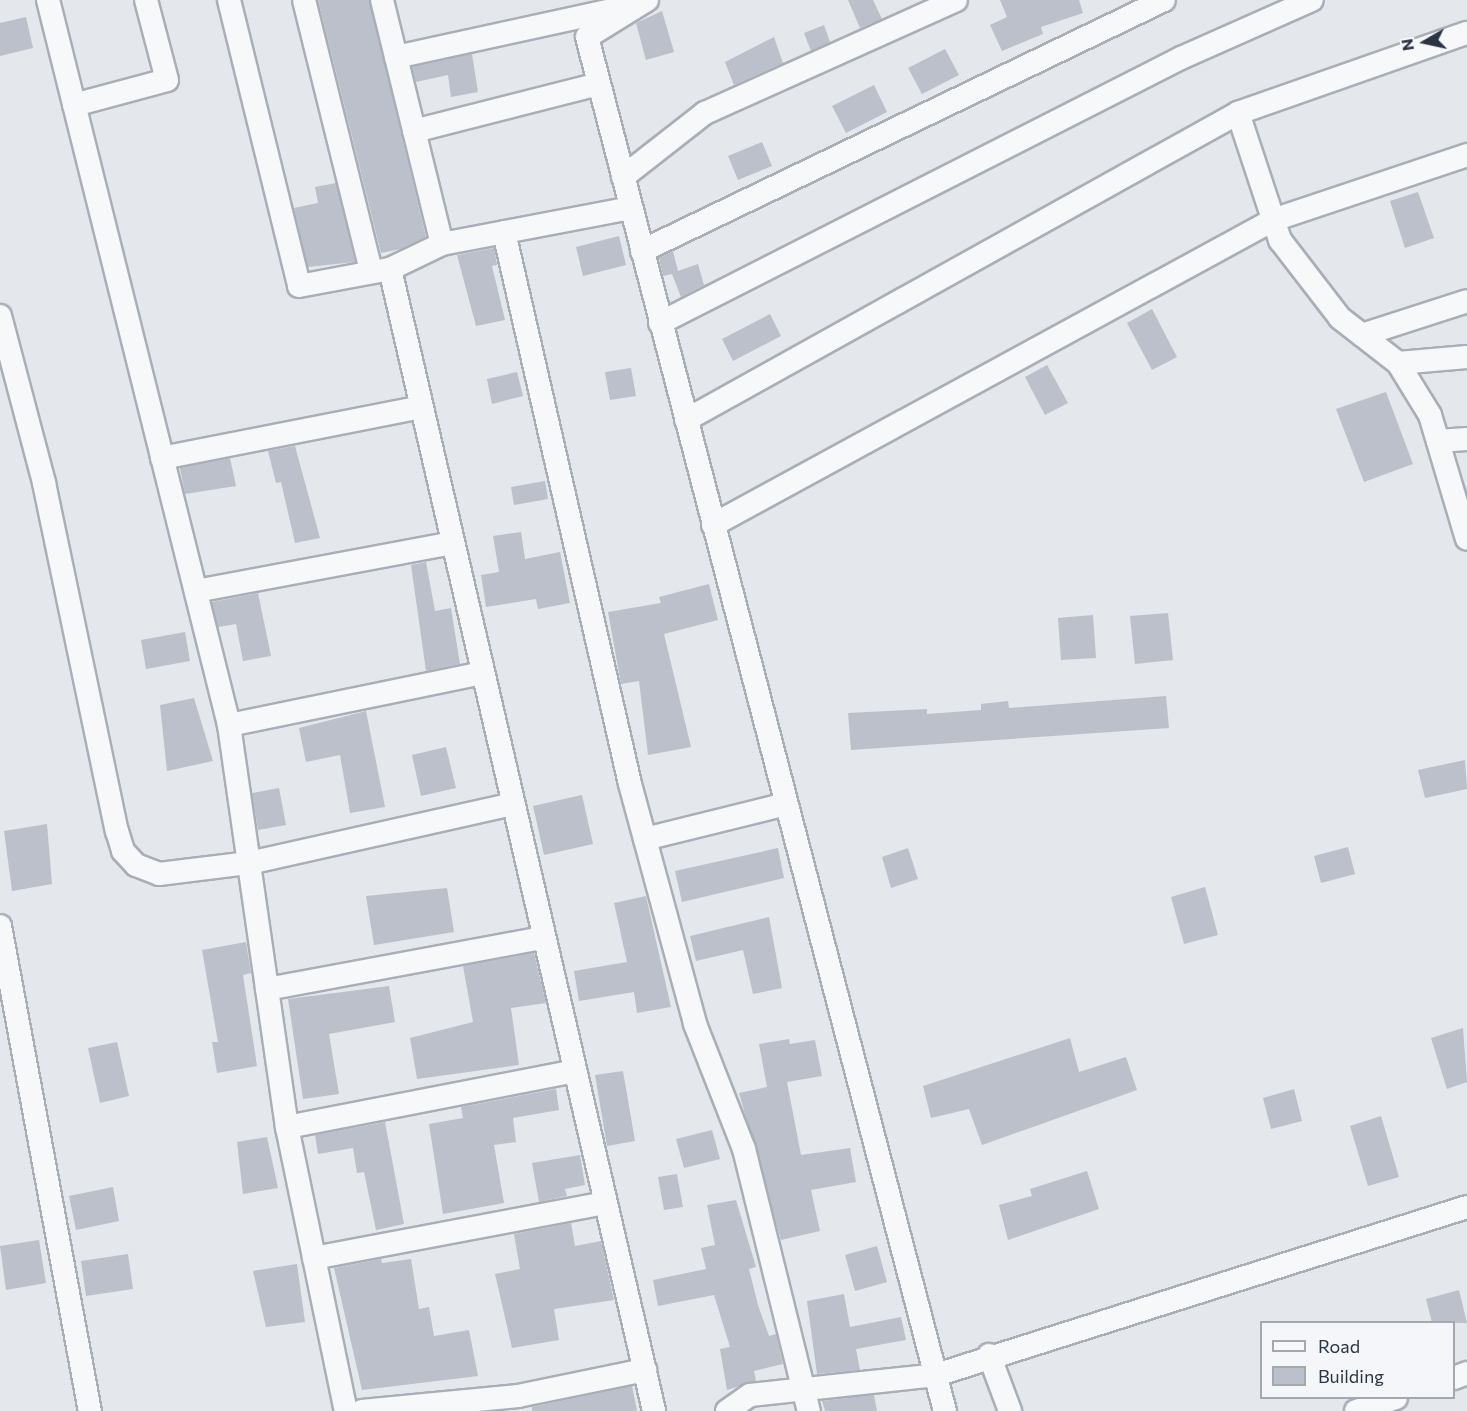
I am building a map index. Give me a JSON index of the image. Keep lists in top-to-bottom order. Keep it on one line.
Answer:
{"legend":["Road","Building"],"north":"left"}
